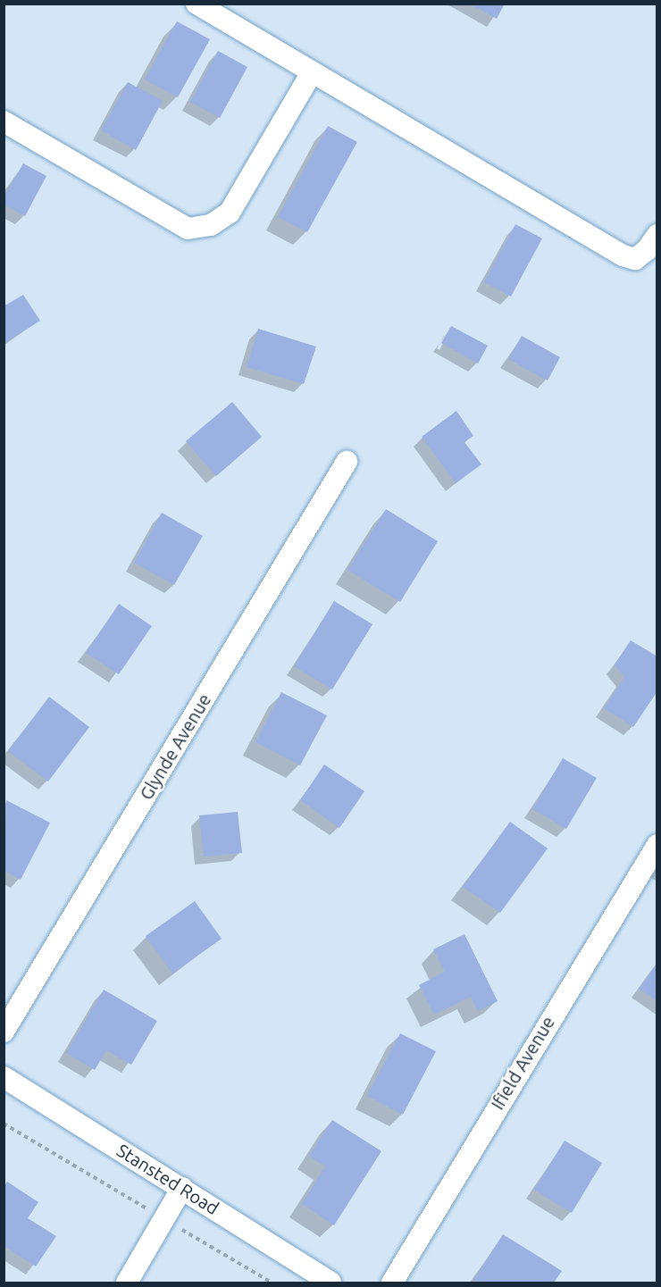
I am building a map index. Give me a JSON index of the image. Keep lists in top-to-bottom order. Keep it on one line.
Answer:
{"streets":{"street":["Glynde Avenue","Ifield Avenue","Stansted Road"]}}
